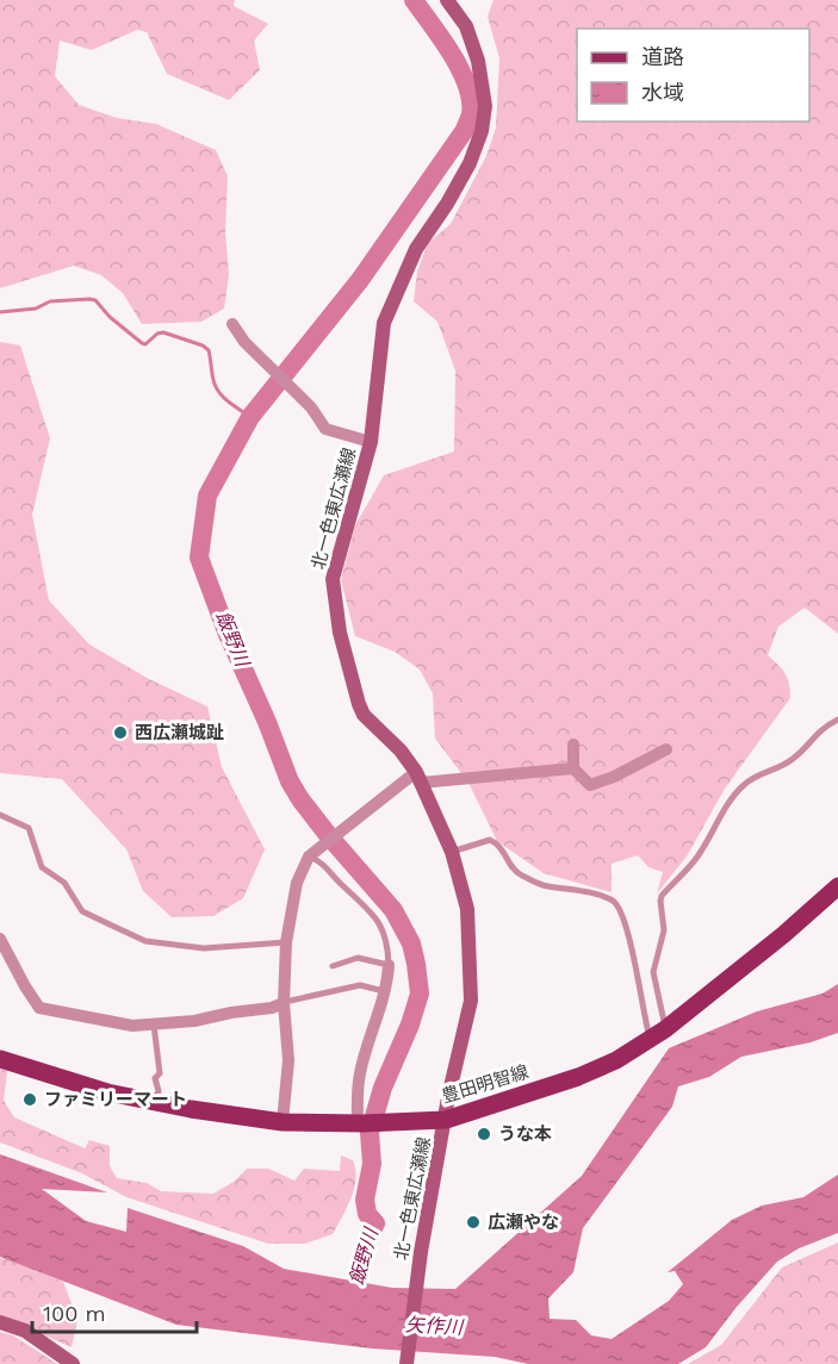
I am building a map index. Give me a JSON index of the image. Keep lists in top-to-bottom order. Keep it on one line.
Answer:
{"streets":{"main road":["北一色東広瀬線","豊田明智線"]},"crossings":[["北一色東広瀬線","豊田明智線"]],"water":["飯野川","矢作川"],"places":["西広瀬城趾","ファミリーマート","うな本","広瀬やな"],"legend":["道路","水域"],"scale_bar":"100 m"}
